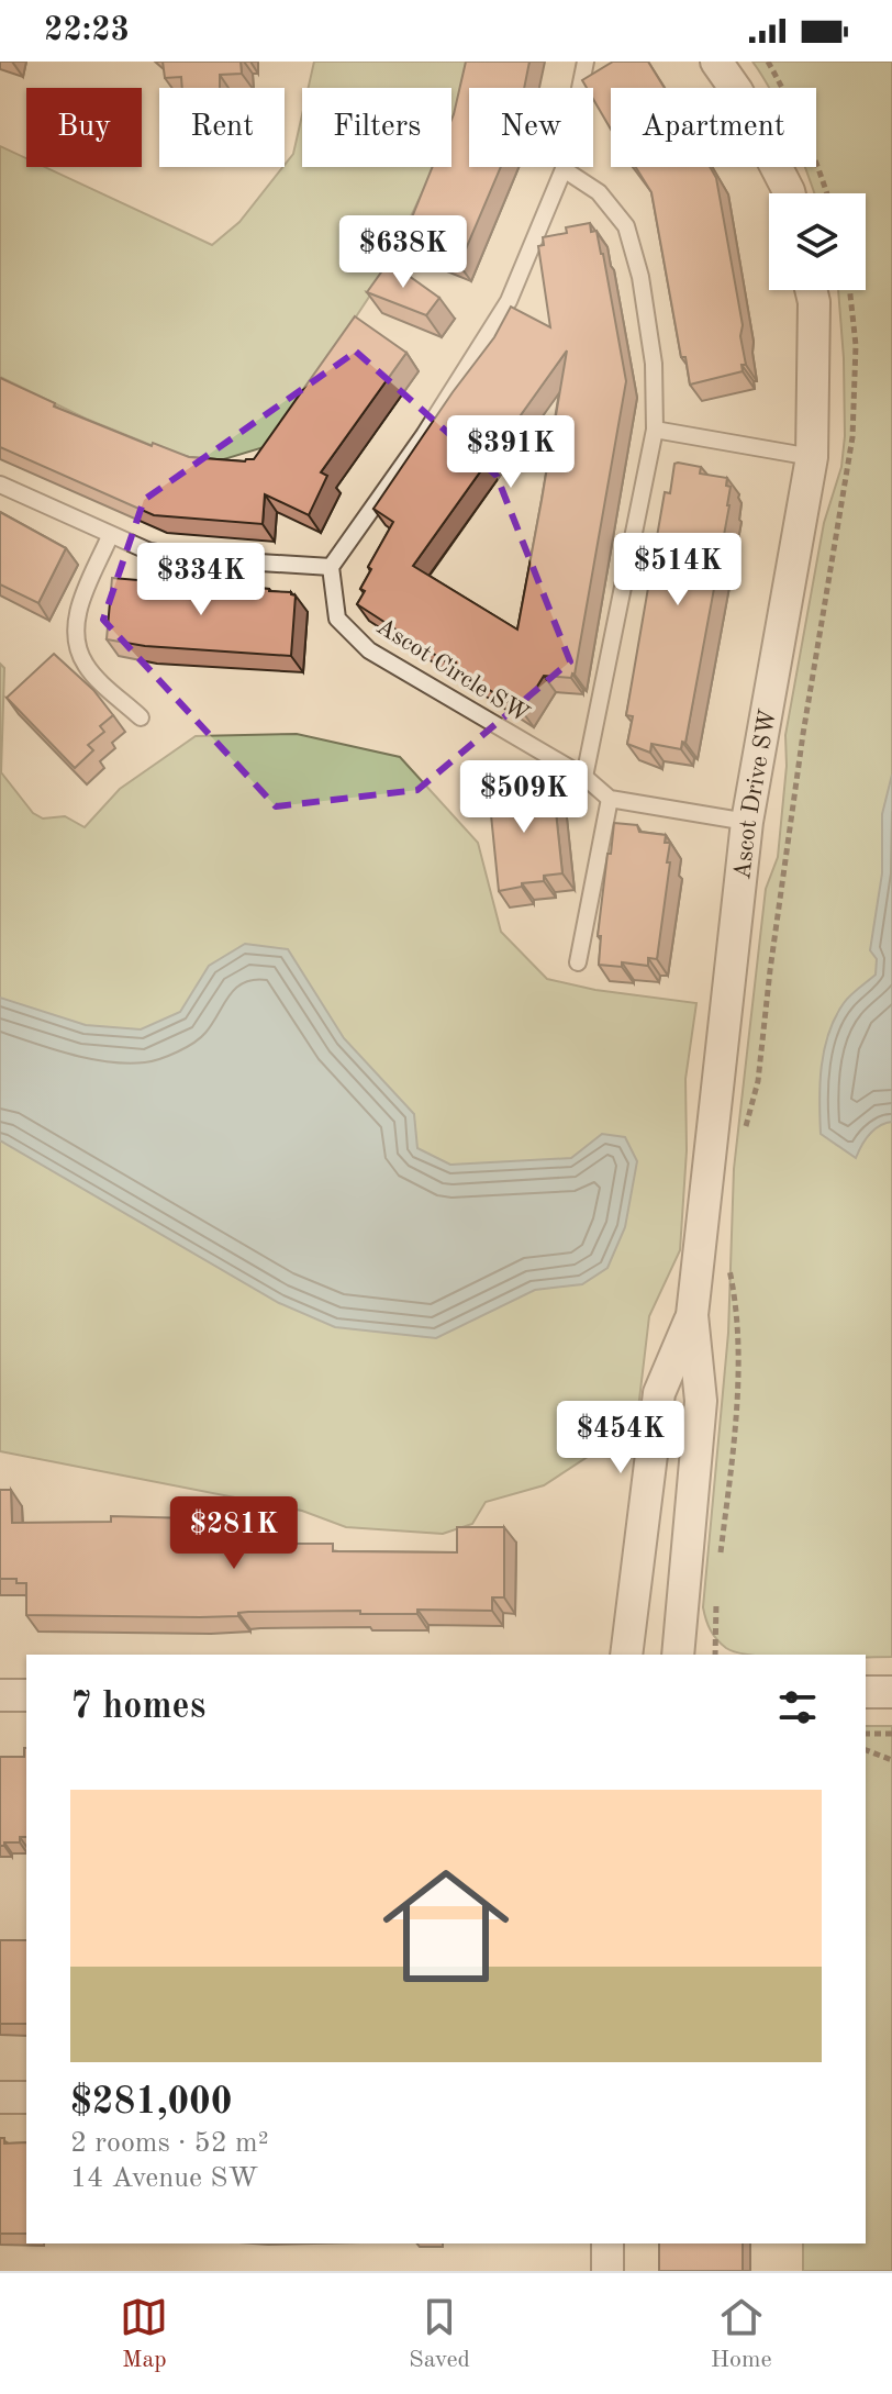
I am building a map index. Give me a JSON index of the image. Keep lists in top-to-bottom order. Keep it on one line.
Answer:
{"streets":{"street":["Ascot Drive SW"],"lane":["Ascot Circle SW"]},"page":{"status":"22:23","chip":["Buy","Rent","Filters","New","Apartment"],"price":["$638K","$391K","$514K","$334K","$509K","$454K","$281K"],"heading":"7 homes","list":[{"name":"$281,000","note":"2 rooms · 52 m² · 14 Avenue SW"}],"tabs":["Map","Saved","Home"]}}
